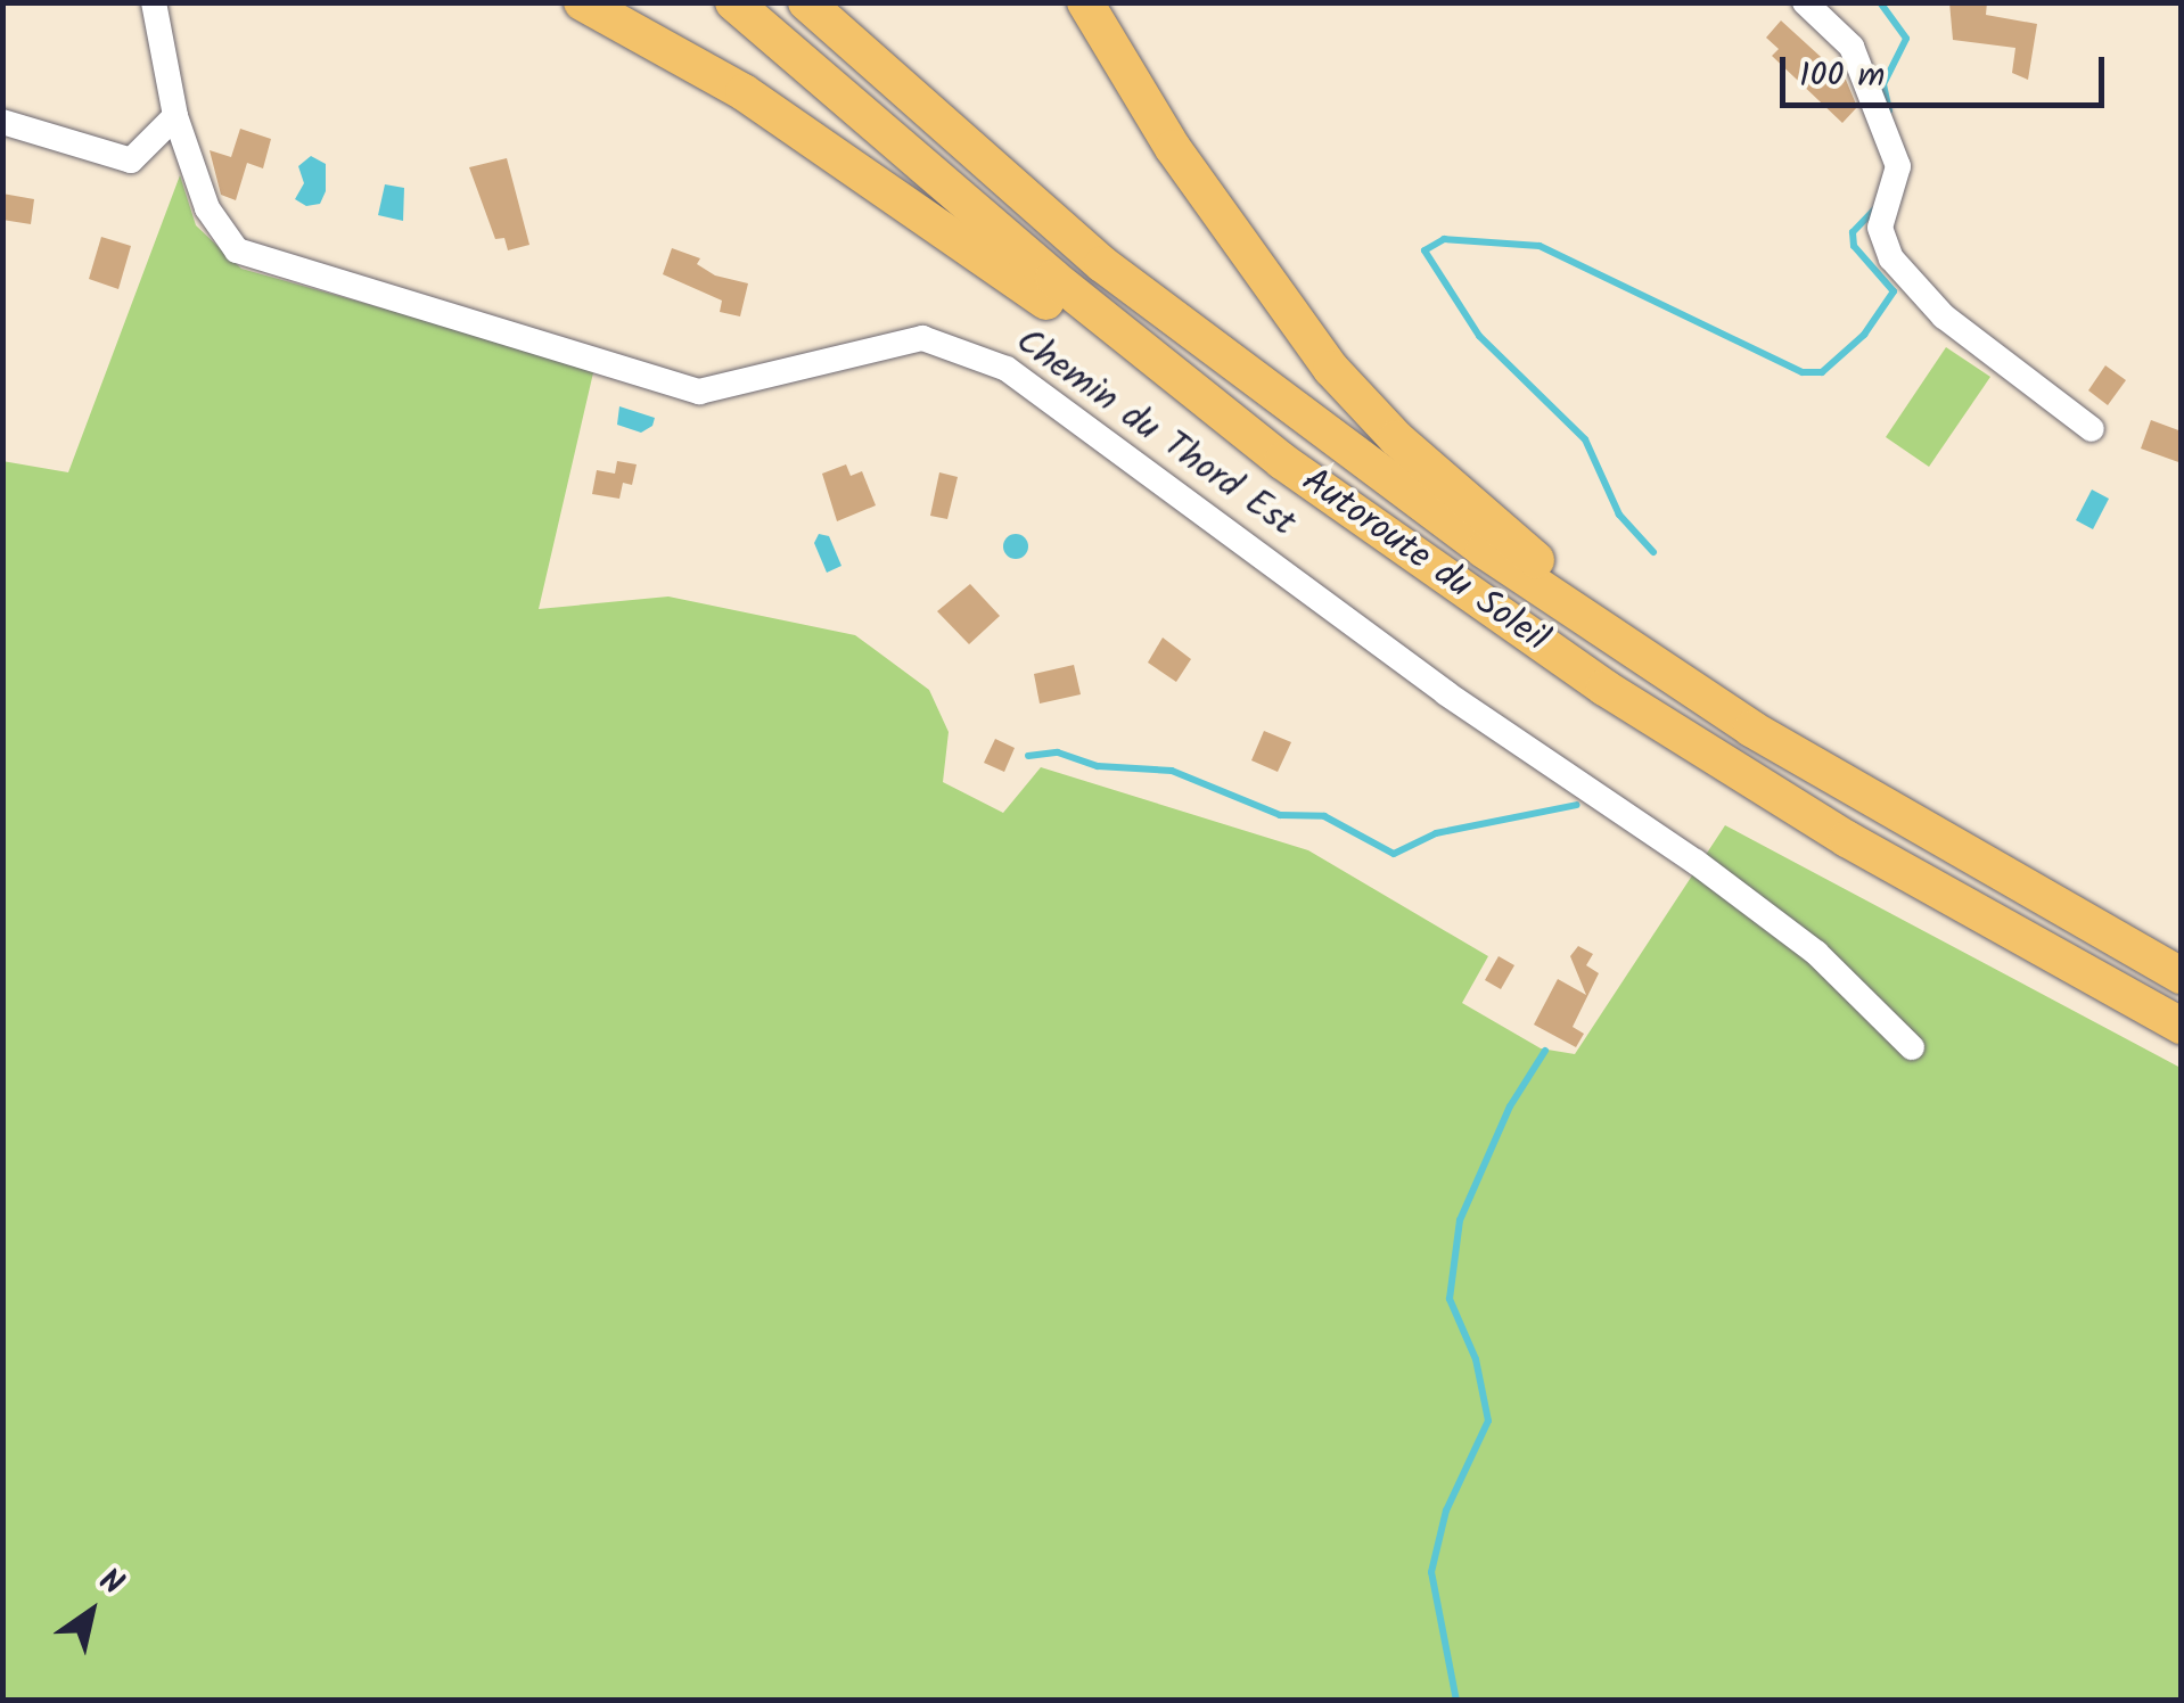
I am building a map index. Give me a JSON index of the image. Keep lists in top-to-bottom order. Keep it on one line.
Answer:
{"streets":{"highway":["Autoroute du Soleil"],"street":["Chemin du Thord Est"]},"scale_bar":"100 m","north":"top right"}
